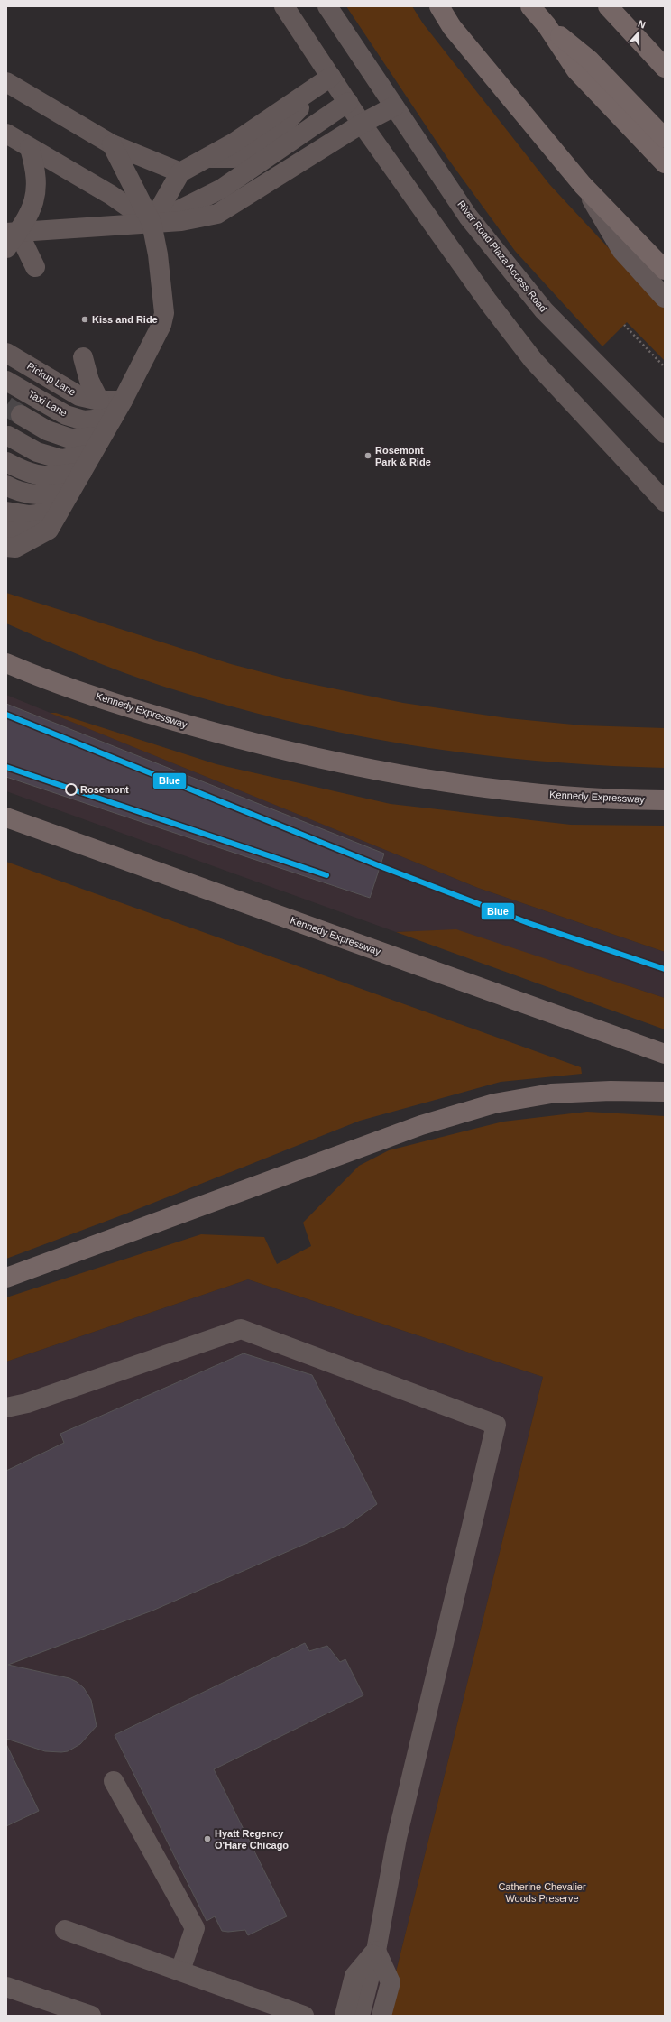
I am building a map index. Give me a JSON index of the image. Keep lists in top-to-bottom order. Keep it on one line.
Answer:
{"streets":{"highway":["Kennedy Expressway"],"street":["River Road Plaza Access Road","Pickup Lane","Taxi Lane"]},"parks":["Catherine Chevalier Woods Preserve"],"places":["Kiss and Ride","Rosemont Park & Ride","Rosemont","Hyatt Regency O'Hare Chicago"],"lines":["transit line Blue"],"north":"top"}
